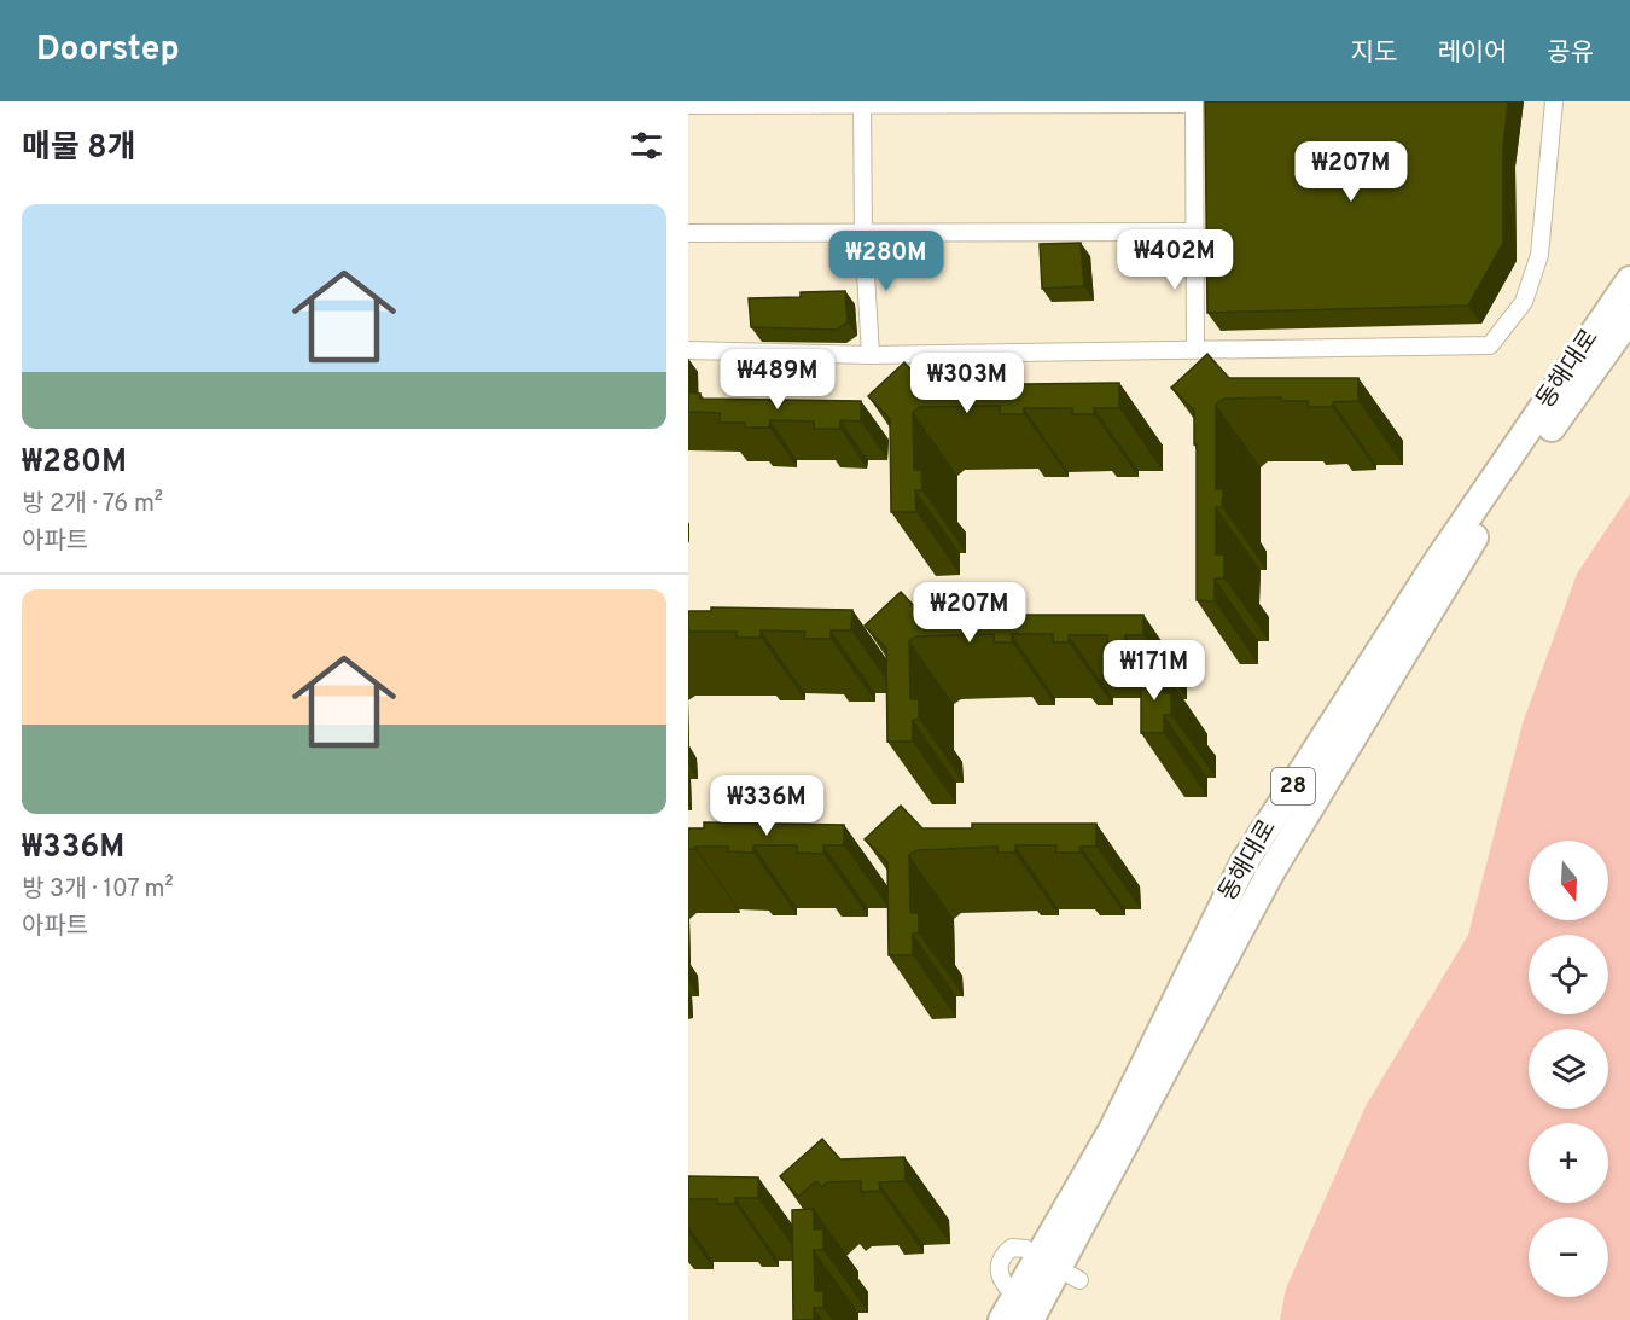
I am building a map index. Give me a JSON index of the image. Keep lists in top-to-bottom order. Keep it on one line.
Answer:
{"streets":{"main road":["동해대로","28"]},"north":"bottom","page":{"header":"Doorstep","nav":["지도","레이어","공유"],"heading":"매물 8개","price":["₩207M","₩402M","₩280M","₩489M","₩303M","₩207M","₩171M","₩336M"],"list":[{"name":"₩280M","note":"방 2개 · 76 m² · 아파트"},{"name":"₩336M","note":"방 3개 · 107 m² · 아파트"}],"map_buttons":["+","−"]}}
